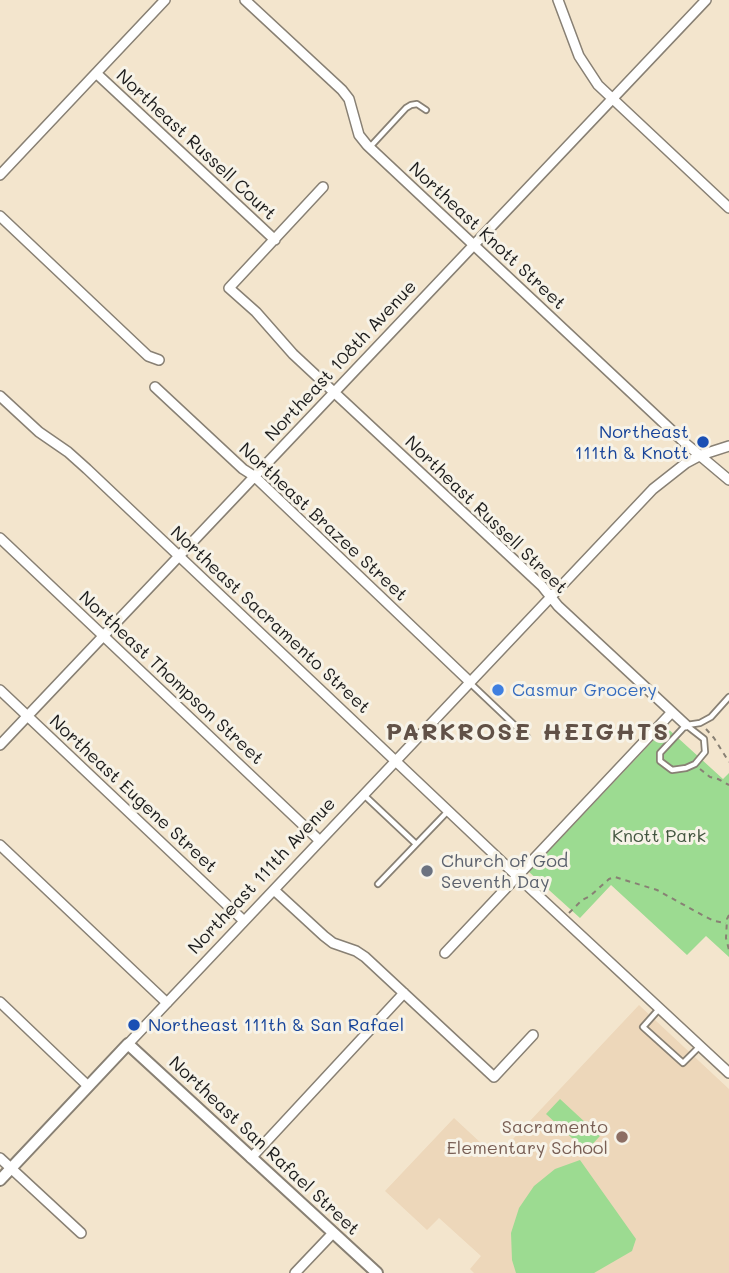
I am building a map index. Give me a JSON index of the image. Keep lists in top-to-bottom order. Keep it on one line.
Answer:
{"streets":{"street":["Northeast Russell Court","Northeast Knott Street","Northeast 108th Avenue","Northeast Russell Street","Northeast Brazee Street","Northeast Sacramento Street","Northeast Thompson Street","Northeast Eugene Street","Northeast 111th Avenue","Northeast San Rafael Street"]},"crossings":[["Northeast Russell Court","Northeast Russell Street"],["Northeast Knott Street","Northeast 108th Avenue"],["Northeast Knott Street","Northeast 111th Avenue"],["Northeast 108th Avenue","Northeast Russell Street"],["Northeast 108th Avenue","Northeast Brazee Street"],["Northeast 108th Avenue","Northeast Sacramento Street"],["Northeast 108th Avenue","Northeast Thompson Street"],["Northeast 108th Avenue","Northeast Eugene Street"],["Northeast Russell Street","Northeast 111th Avenue"],["Northeast Brazee Street","Northeast 111th Avenue"],["Northeast Sacramento Street","Northeast 111th Avenue"],["Northeast Thompson Street","Northeast 111th Avenue"],["Northeast Eugene Street","Northeast 111th Avenue"],["Northeast 111th Avenue","Northeast San Rafael Street"]],"districts":["PARKROSE HEIGHTS"],"parks":["Knott Park"],"places":["Northeast 111th & Knott","Casmur Grocery","Church of God Seventh Day","Northeast 111th & San Rafael","Sacramento Elementary School"]}
